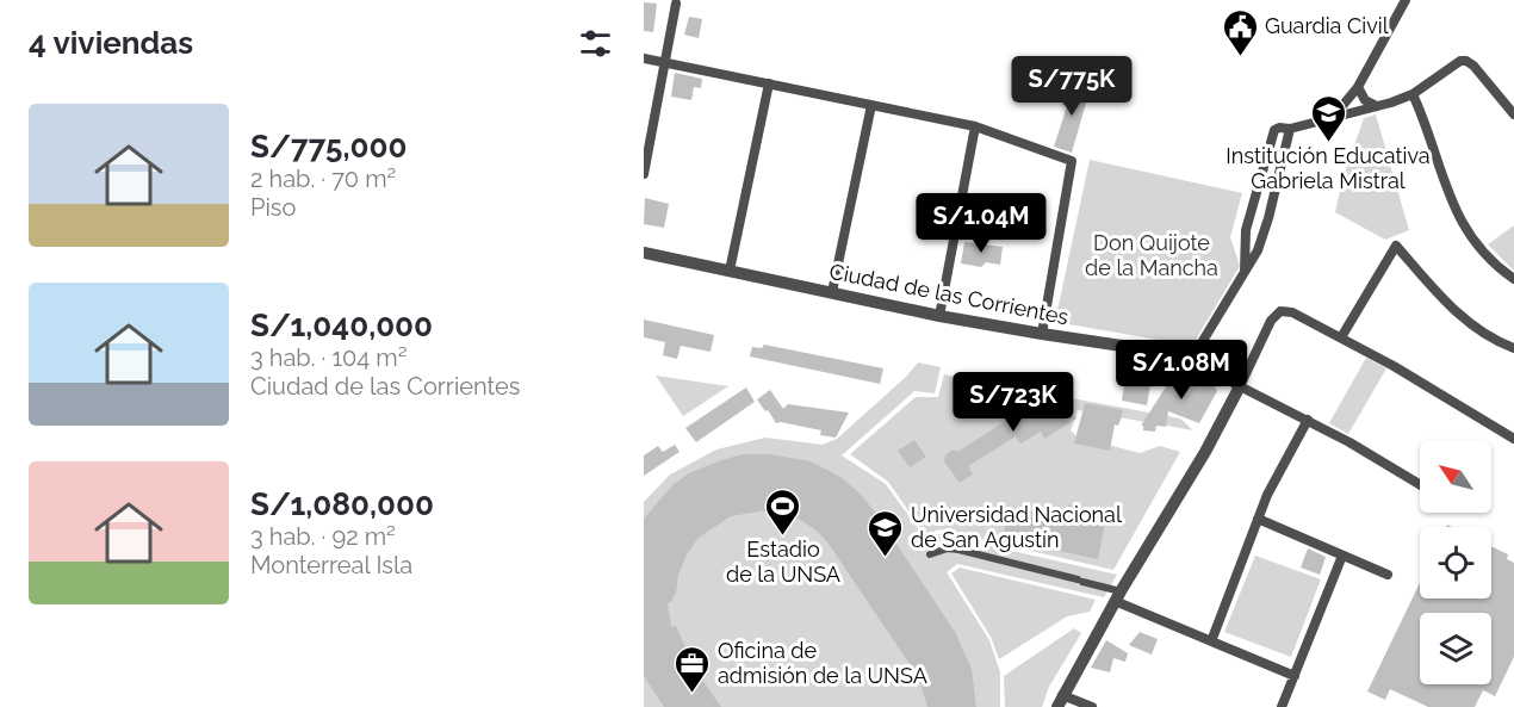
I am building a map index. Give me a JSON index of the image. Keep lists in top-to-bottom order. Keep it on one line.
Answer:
{"streets":{"street":["Ciudad de las Corrientes"]},"parks":["Don Quijote de la Mancha"],"places":{"public building":["Guardia Civil"],"school or university":["Institución Educativa Gabriela Mistral","Universidad Nacional de San Agustín"],"sports":["Estadio de la UNSA"],"office":["Oficina de admisión de la UNSA"]},"north":"top left","page":{"heading":"4 viviendas","price":["S/775K","S/1.04M","S/1.08M","S/723K"],"list":[{"name":"S/775,000","note":"2 hab. · 70 m² · Piso"},{"name":"S/1,040,000","note":"3 hab. · 104 m² · Ciudad de las Corrientes"},{"name":"S/1,080,000","note":"3 hab. · 92 m² · Monterreal Isla"}]}}
